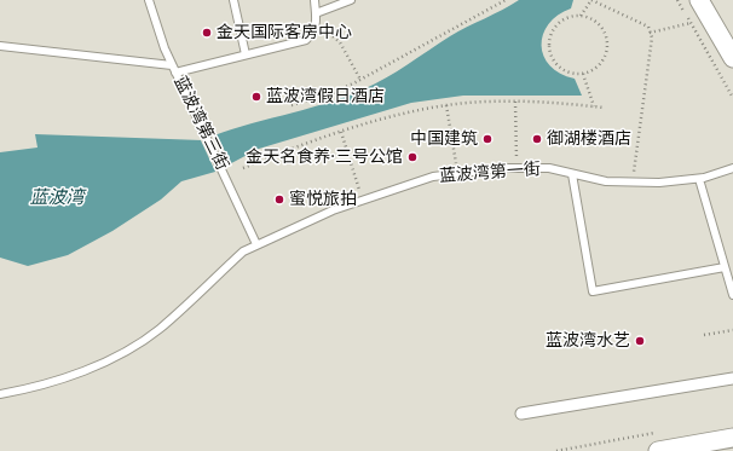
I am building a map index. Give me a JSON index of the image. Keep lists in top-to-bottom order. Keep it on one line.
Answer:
{"streets":{"lane":["蓝波湾第三街","蓝波湾第一街"]},"crossings":[["蓝波湾第三街","蓝波湾第一街"]],"water":["蓝波湾"],"places":["金天国际客房中心","蓝波湾假日酒店","中国建筑","御湖楼酒店","金天名食养·三号公馆","蜜悦旅拍","蓝波湾水艺"]}
